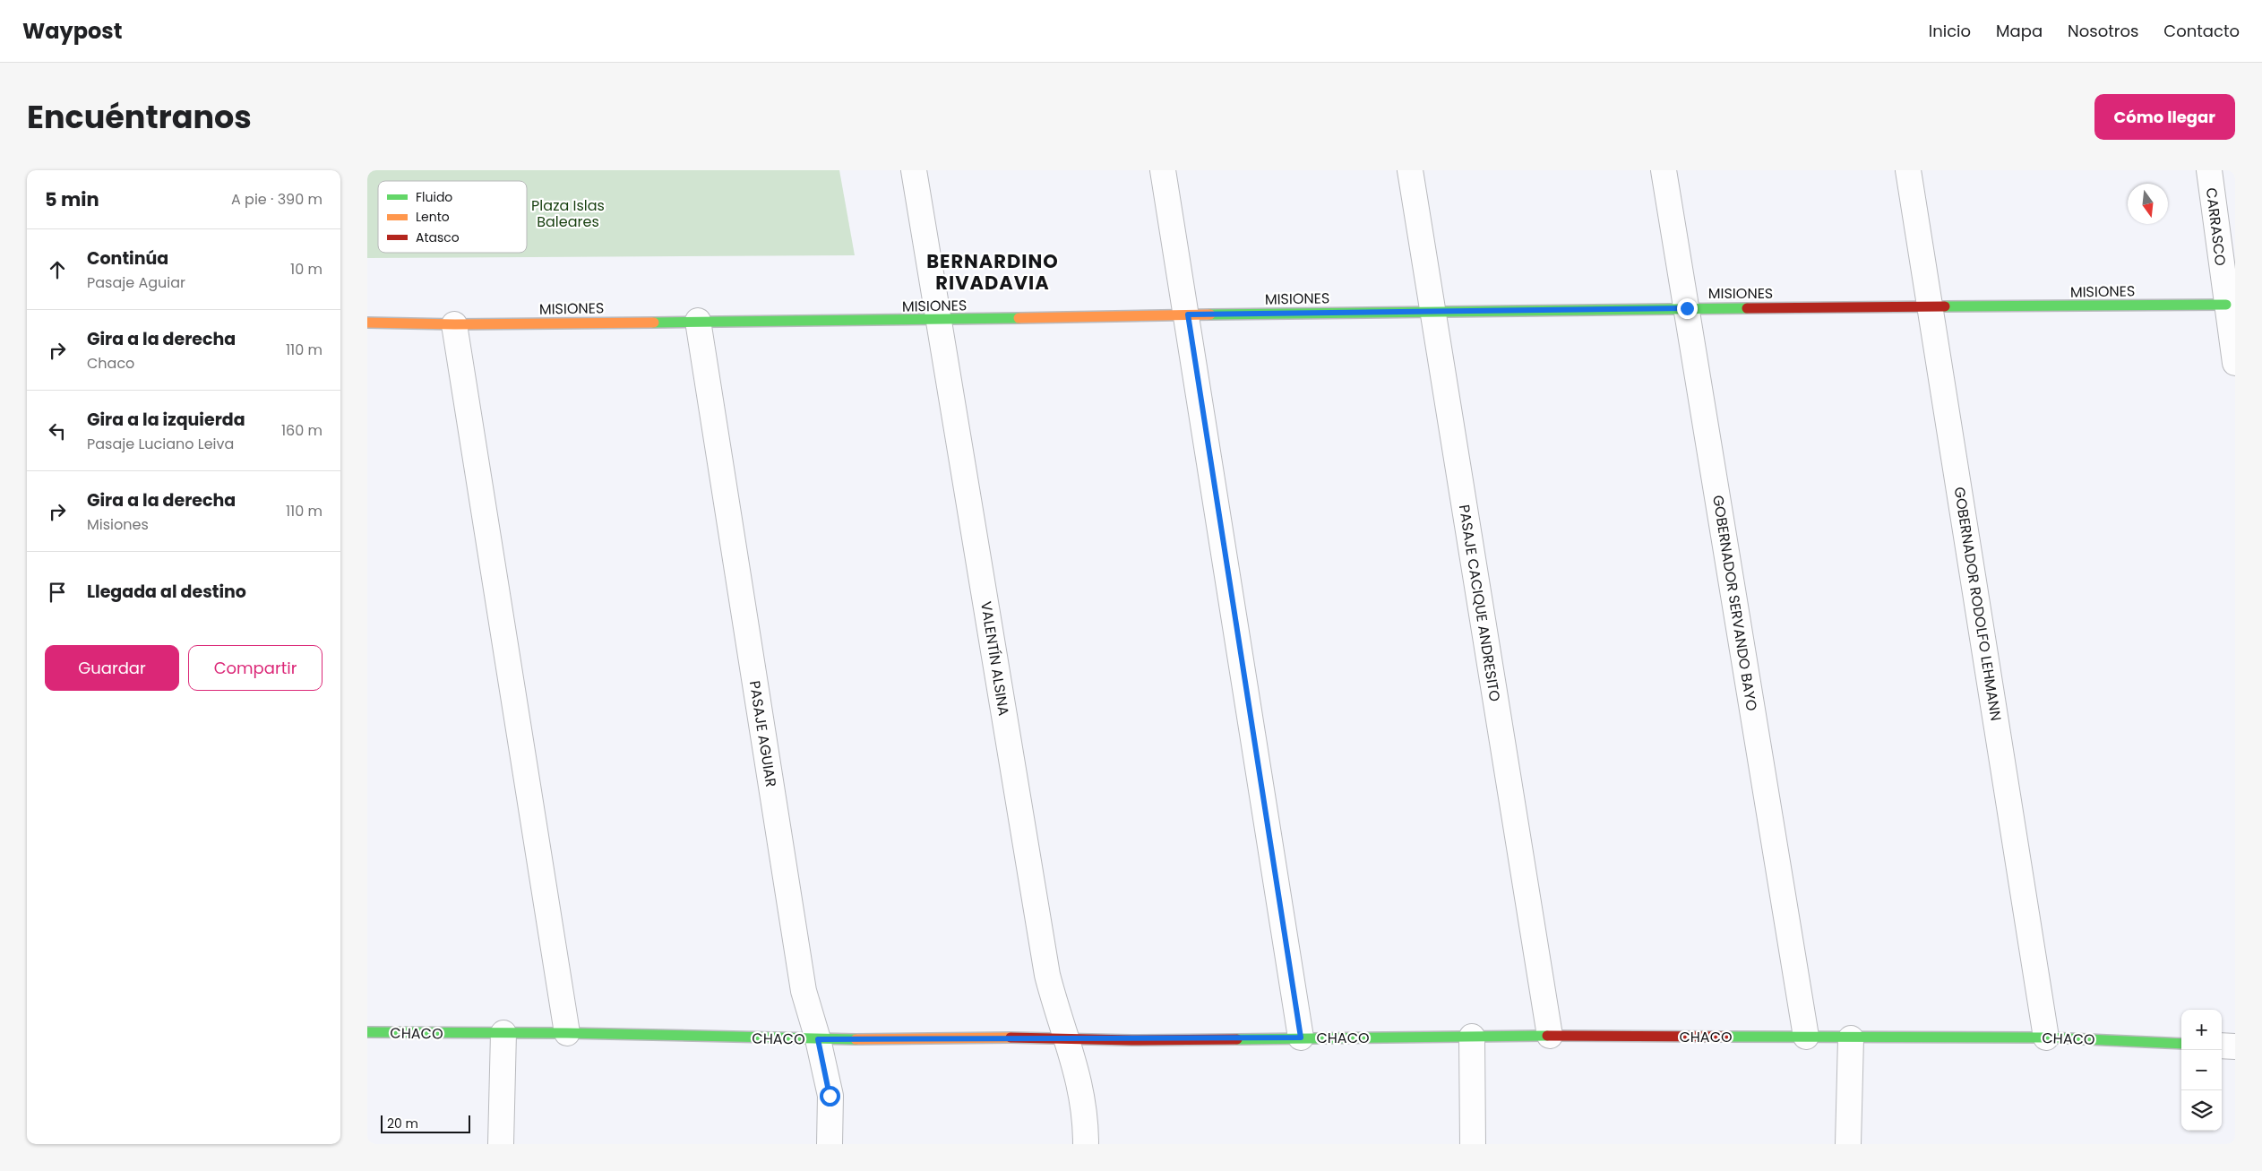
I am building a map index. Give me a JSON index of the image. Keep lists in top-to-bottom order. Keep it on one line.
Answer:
{"streets":{"street":["CARRASCO","MISIONES","PASAJE CACIQUE ANDRESITO","GOBERNADOR SERVANDO BAYO","GOBERNADOR RODOLFO LEHMANN","VALENTÍN ALSINA","PASAJE AGUIAR","CHACO"]},"crossings":[["CARRASCO","MISIONES"],["MISIONES","PASAJE CACIQUE ANDRESITO"],["MISIONES","GOBERNADOR SERVANDO BAYO"],["MISIONES","GOBERNADOR RODOLFO LEHMANN"],["MISIONES","VALENTÍN ALSINA"],["MISIONES","PASAJE AGUIAR"],["PASAJE CACIQUE ANDRESITO","CHACO"],["GOBERNADOR SERVANDO BAYO","CHACO"],["GOBERNADOR RODOLFO LEHMANN","CHACO"],["VALENTÍN ALSINA","CHACO"],["PASAJE AGUIAR","CHACO"]],"districts":["BERNARDINO RIVADAVIA"],"parks":["Plaza Islas Baleares"],"legend":["Fluido","Lento","Atasco"],"scale_bar":"20 m","north":"bottom","page":{"header":"Waypost","nav":["Inicio","Mapa","Nosotros","Contacto"],"title":"Encuéntranos","buttons":["Cómo llegar",["Guardar","Compartir"]],"heading":["5 min","A pie · 390 m"],"list":[["Continúa","Pasaje Aguiar","10 m"],["Gira a la derecha","Chaco","110 m"],["Gira a la izquierda","Pasaje Luciano Leiva","160 m"],["Gira a la derecha","Misiones","110 m"],"Llegada al destino"],"map_buttons":["+","−"],"scale":"20 m"}}
